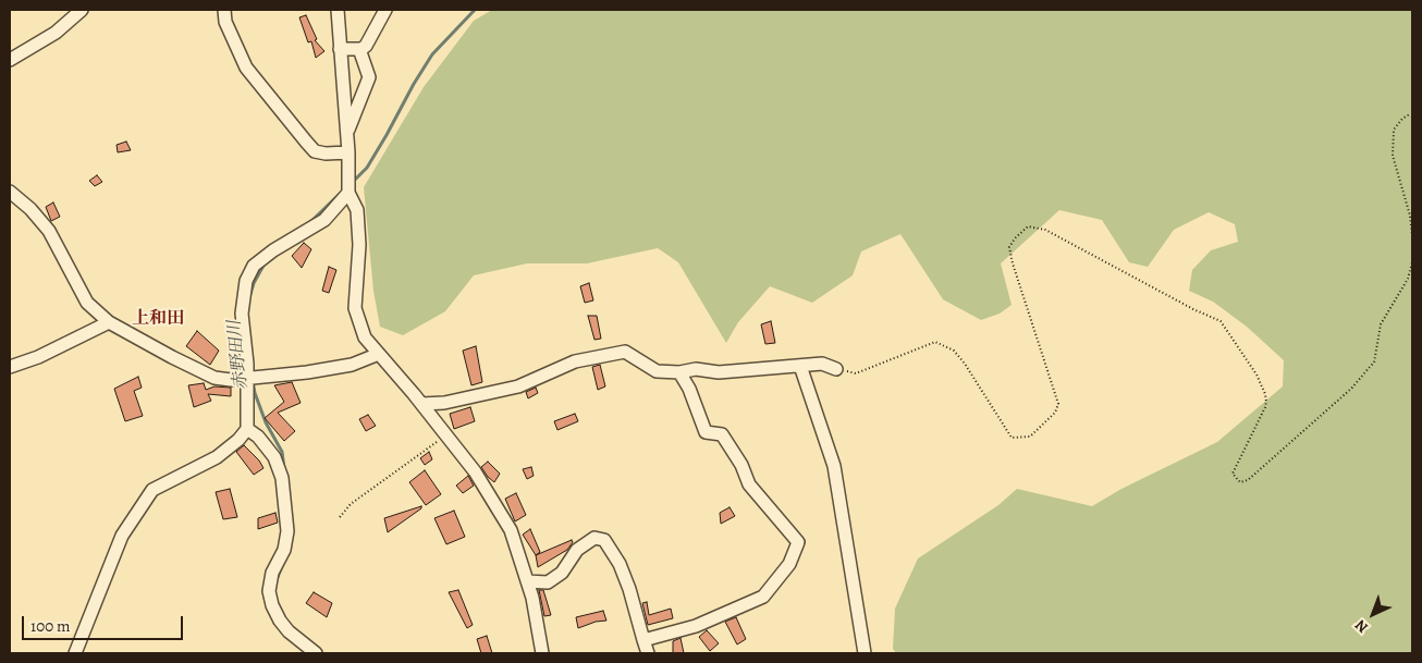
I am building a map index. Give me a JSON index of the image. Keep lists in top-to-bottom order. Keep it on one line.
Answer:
{"districts":["上和田"],"water":["赤野田川"],"scale_bar":"100 m","north":"bottom left"}
